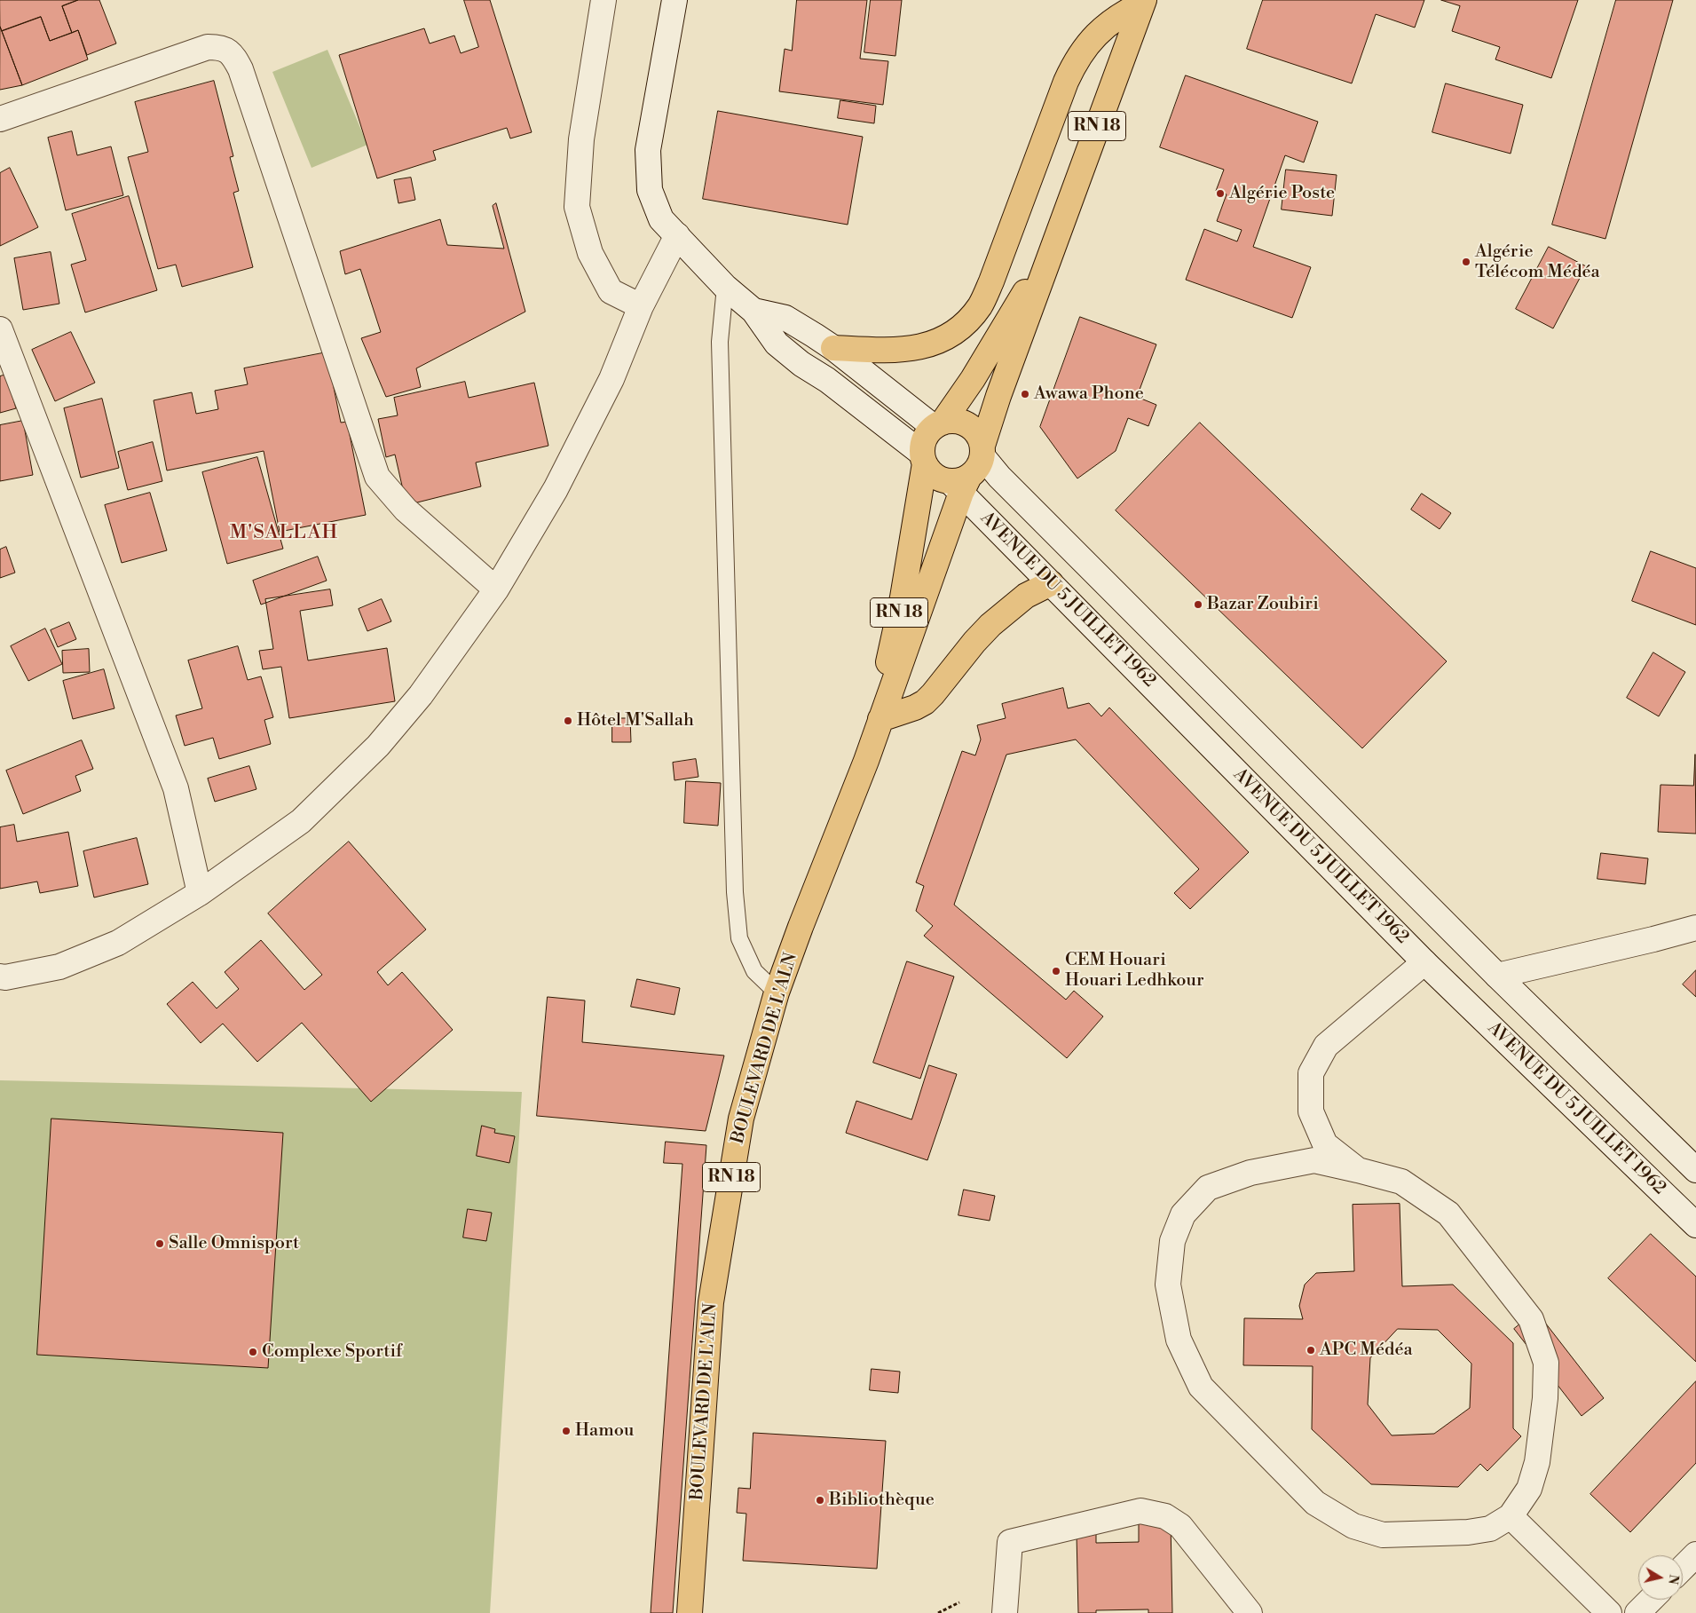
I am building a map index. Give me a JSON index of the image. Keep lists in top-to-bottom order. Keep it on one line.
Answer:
{"streets":{"main road":["RN 18","BOULEVARD DE L'ALN"],"street":["AVENUE DU 5 JUILLET 1962"]},"crossings":[["RN 18","AVENUE DU 5 JUILLET 1962"],["RN 18","BOULEVARD DE L'ALN"]],"districts":["M'SALLAH"],"places":["Algérie Poste","Algérie Télécom Médéa","Awawa Phone","Bazar Zoubiri","Hôtel M'Sallah","CEM Houari Houari Ledhkour","Salle Omnisport","APC Médéa","Complexe Sportif","Hamou","Bibliothèque"],"north":"right"}
